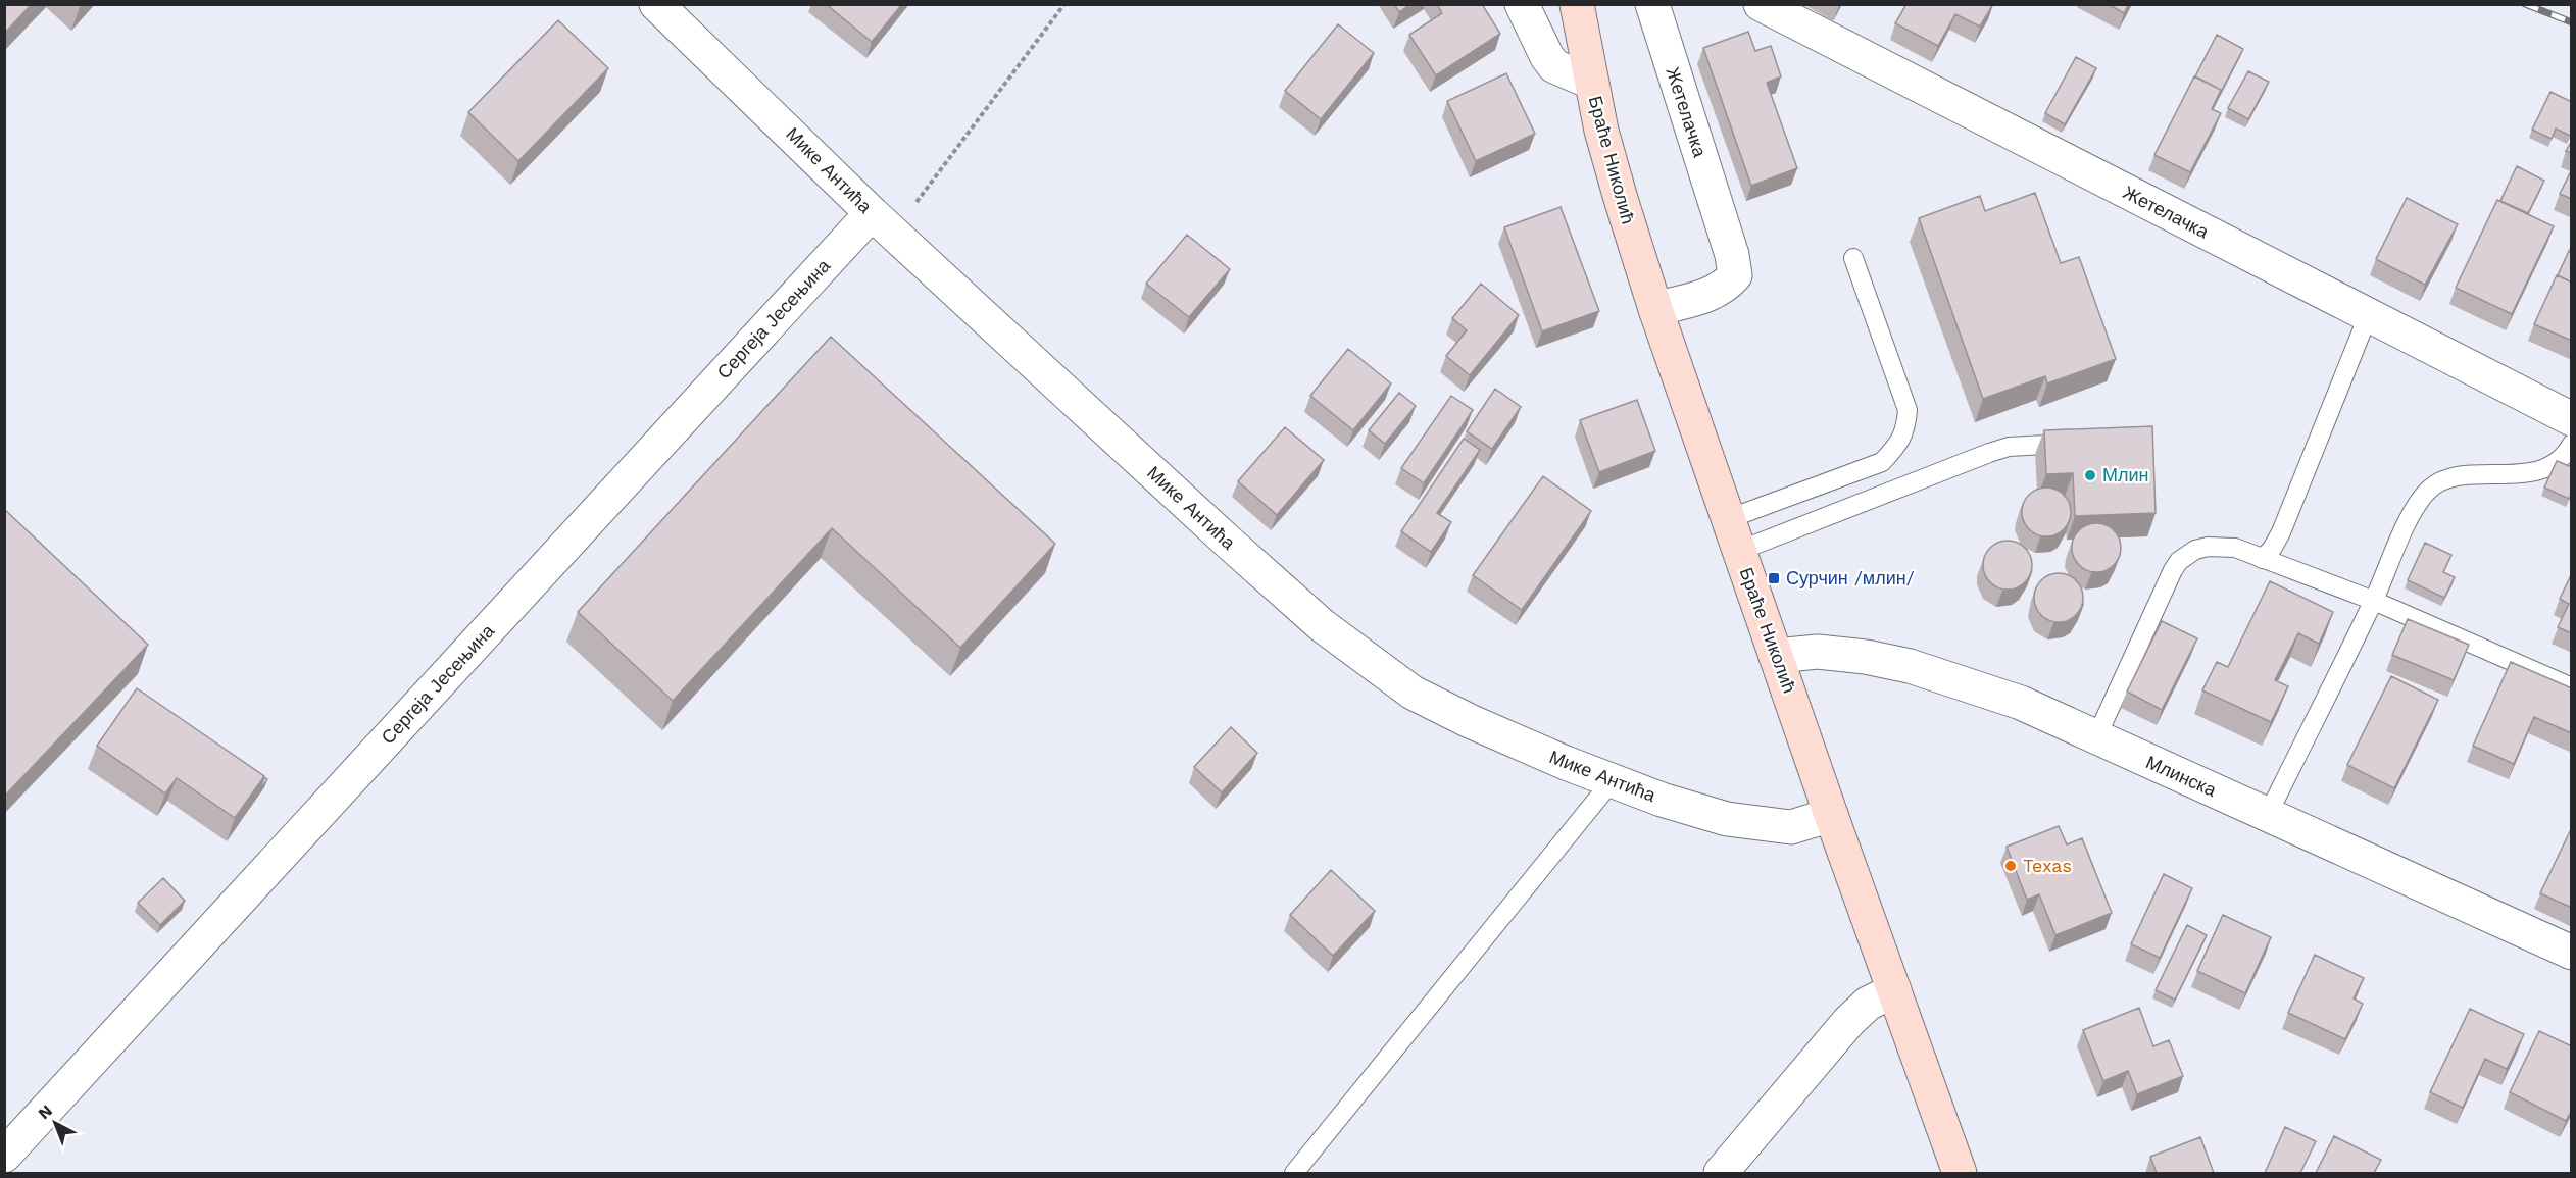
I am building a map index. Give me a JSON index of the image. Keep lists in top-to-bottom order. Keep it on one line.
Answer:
{"streets":{"main road":["Браће Николић"],"street":["Жетелачка","Мике Антића","Сергеја Јесењина","Млинска"]},"crossings":[["Жетелачка","Браће Николић"],["Браће Николић","Мике Антића"],["Браће Николић","Млинска"],["Мике Антића","Сергеја Јесењина"]],"places":{"other":["Млин","Texas"],"transit":["Сурчин /млин/"]},"north":"top left"}
